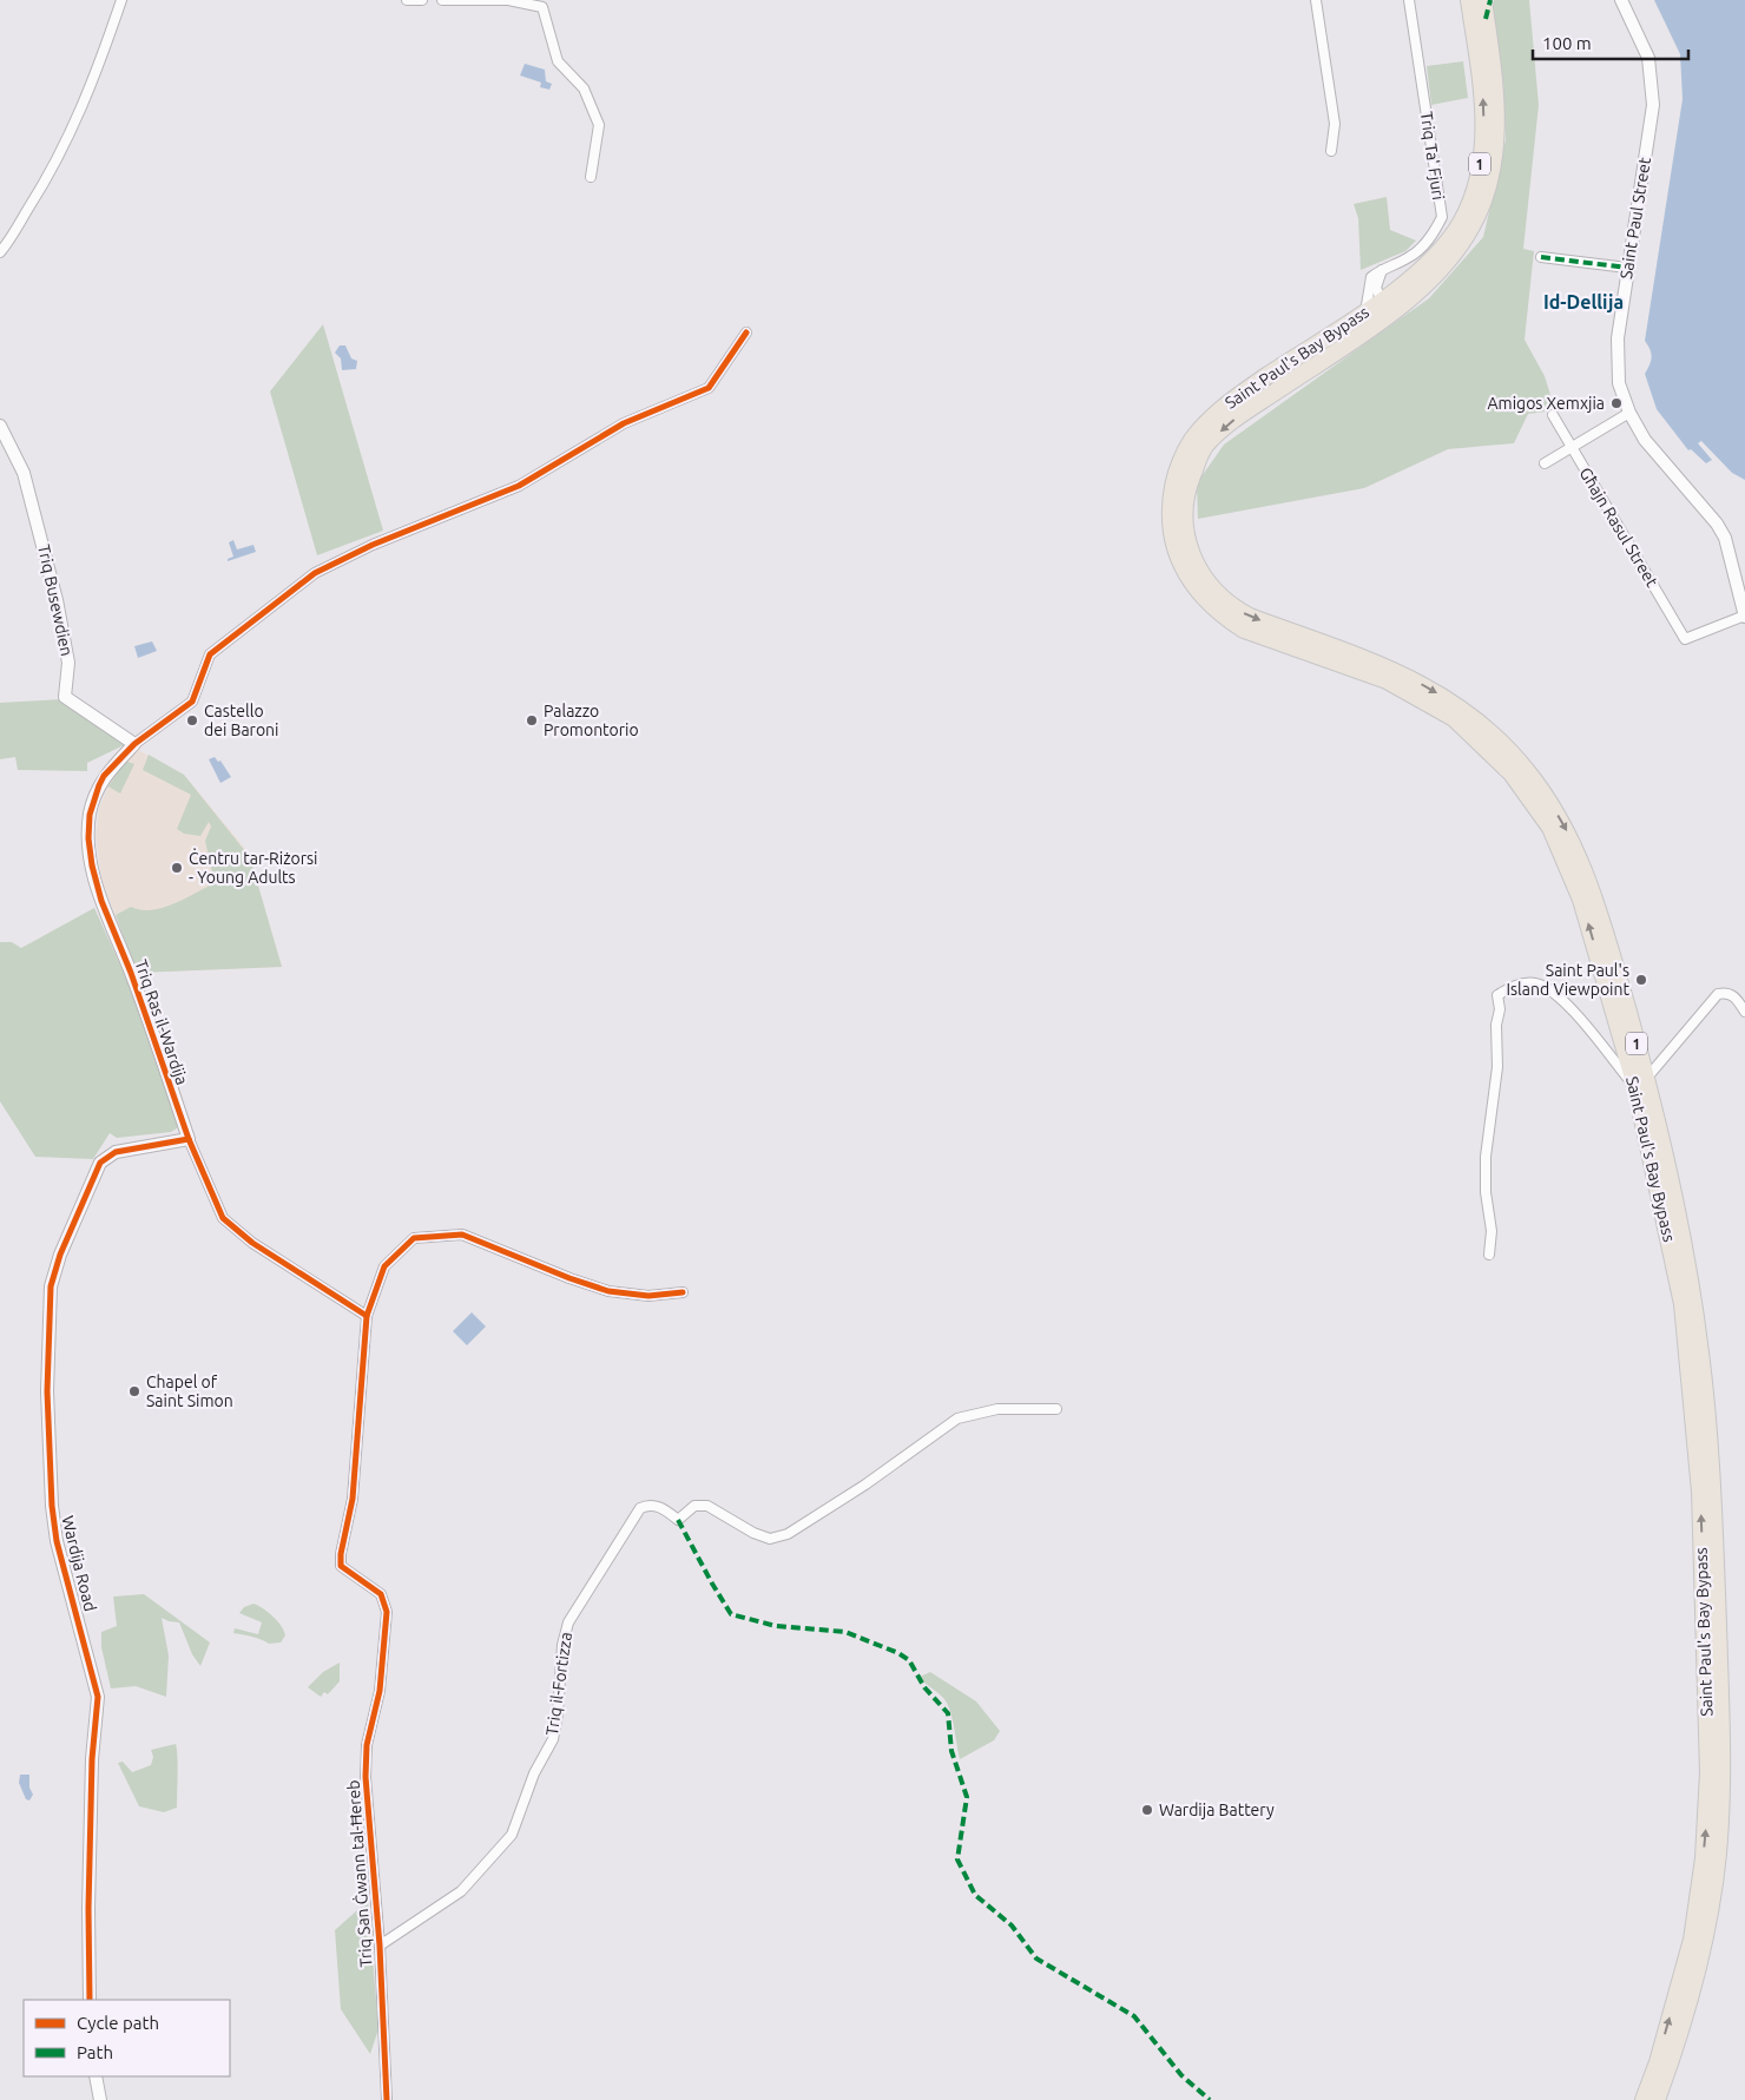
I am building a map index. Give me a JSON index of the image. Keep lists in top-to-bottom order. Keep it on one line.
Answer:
{"streets":{"highway":["1","Saint Paul's Bay Bypass"],"street":["Triq Ta' Fjuri","Saint Paul Street","Għajn Rasul Street","Triq Busewdien","Triq Ras il-Wardija","Wardija Road","Triq il-Fortizza","Triq San Ġwann tal-Ħereb"]},"crossings":[["Saint Paul Street","Għajn Rasul Street"],["Triq Busewdien","Triq Ras il-Wardija"],["Triq Ras il-Wardija","Wardija Road"],["Triq Ras il-Wardija","Triq San Ġwann tal-Ħereb"],["Triq il-Fortizza","Triq San Ġwann tal-Ħereb"]],"districts":["Id-Dellija"],"places":["Amigos Xemxjia","Castello dei Baroni","Palazzo Promontorio","Ċentru tar-Riżorsi - Young Adults","Saint Paul's Island Viewpoint","Chapel of Saint Simon","Wardija Battery"],"legend":["Cycle path","Path"],"scale_bar":"100 m"}
